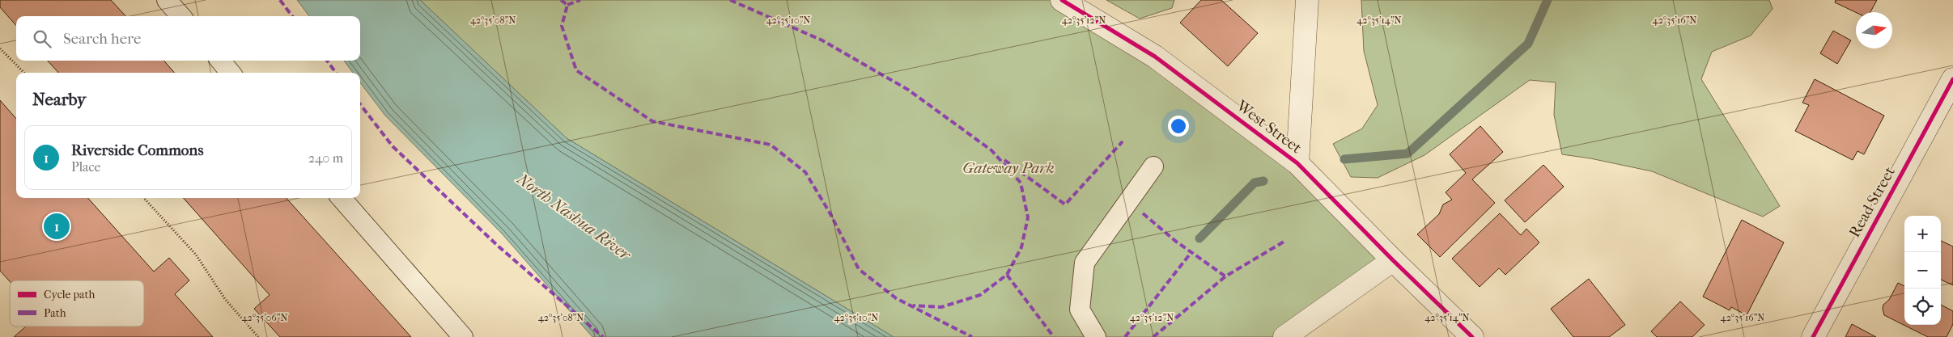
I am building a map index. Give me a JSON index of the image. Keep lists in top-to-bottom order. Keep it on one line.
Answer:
{"streets":{"street":["West Street","Read Street"]},"water":["North Nashua River"],"parks":["Gateway Park"],"legend":["Cycle path","Path"],"north":"right","page":{"search":"Search here","heading":"Nearby","list":[{"mark":"1","name":"Riverside Commons","note":"Place","value":"240 m"}],"pins":"1","map_buttons":["+","−"]},"coordinates":["42°35'08\"N","42°35'10\"N","42°35'12\"N","42°35'14\"N","42°35'16\"N","42°35'06\"N"]}
